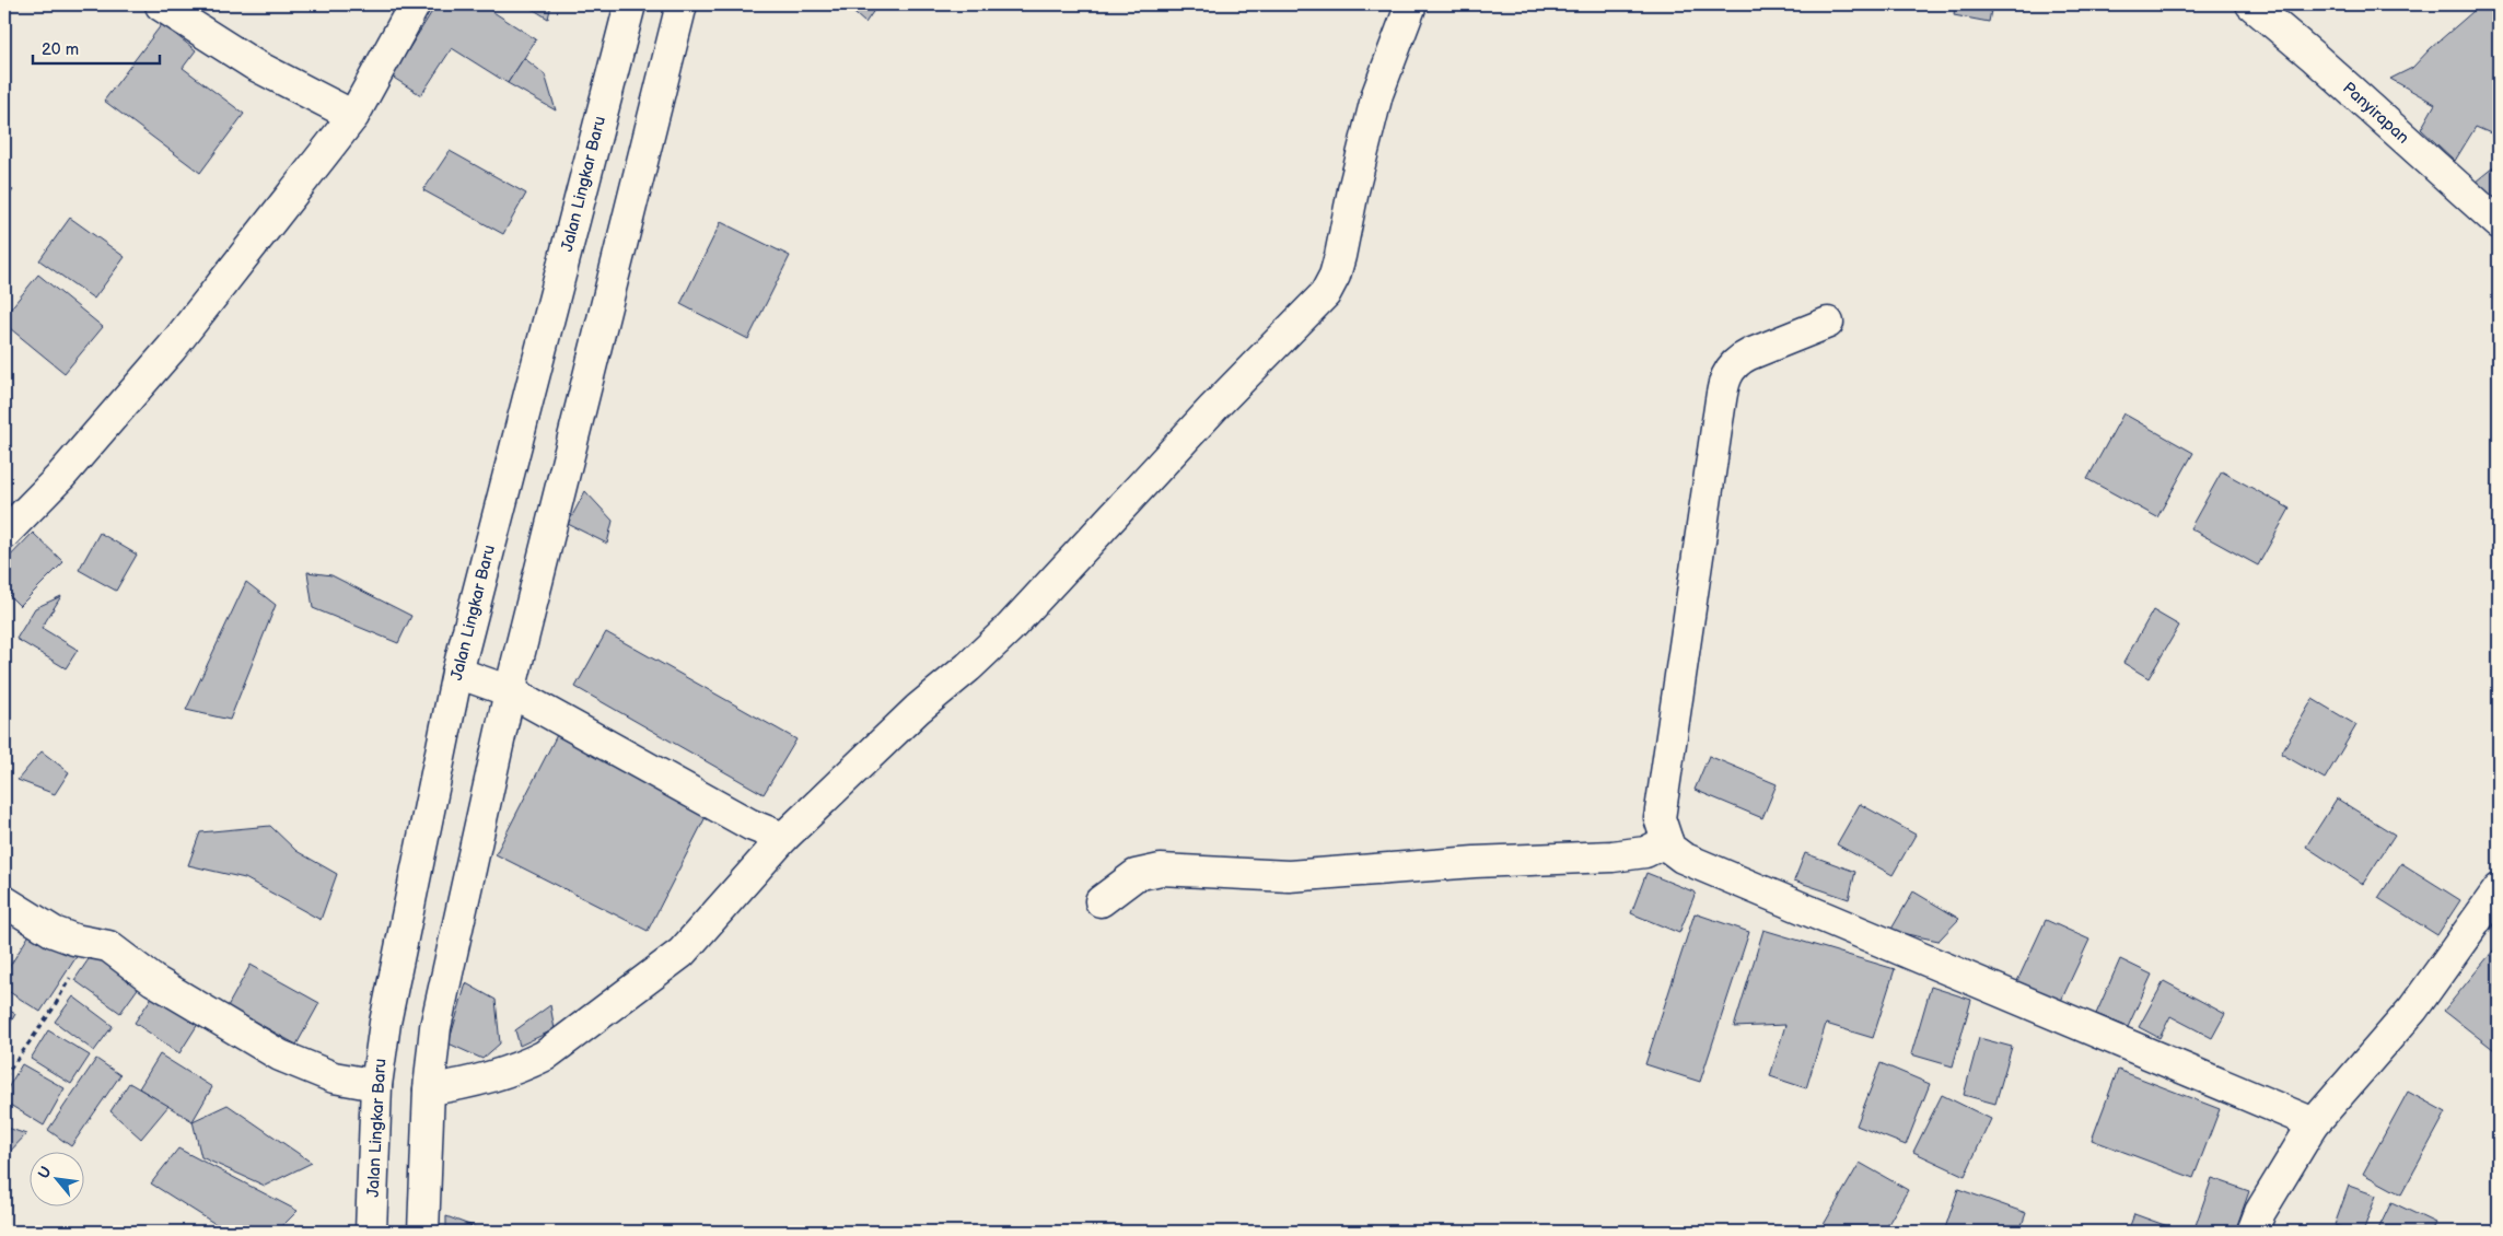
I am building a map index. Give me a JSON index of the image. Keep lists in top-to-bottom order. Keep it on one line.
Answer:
{"streets":{"main road":["Panyirapan","Jalan Lingkar Baru"]},"scale_bar":"20 m","north":"top left"}
